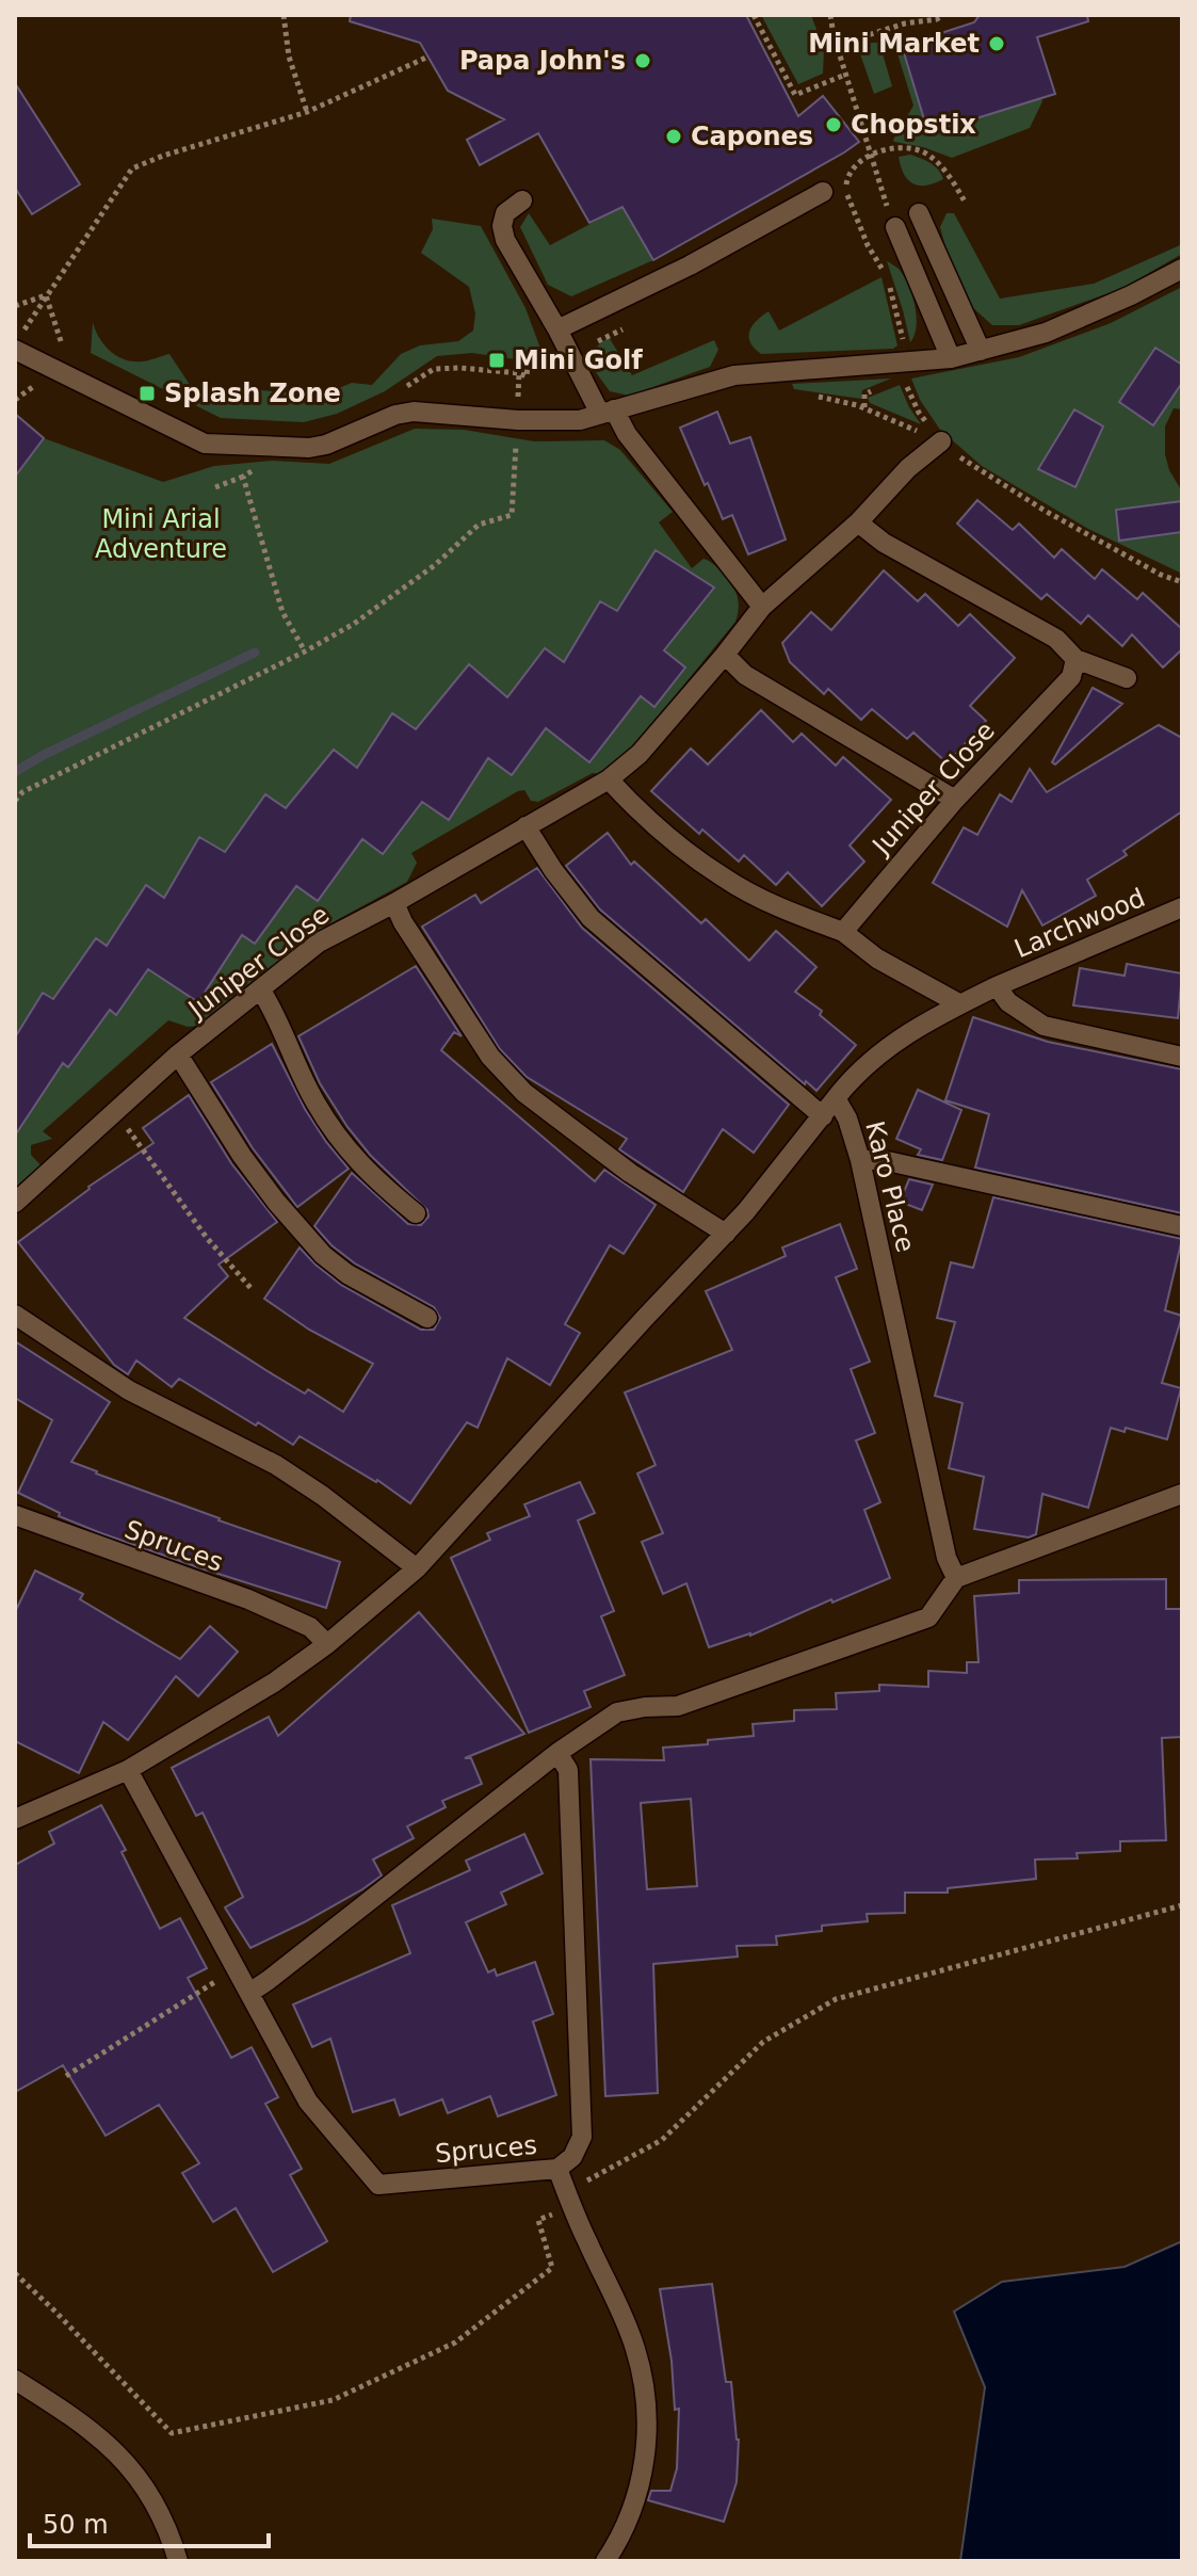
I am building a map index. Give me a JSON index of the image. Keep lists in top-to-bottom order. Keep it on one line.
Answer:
{"streets":{"lane":["Juniper Close","Larchwood","Karo Place","Spruces"]},"crossings":[["Karo Place","Spruces"]],"parks":["Mini Arial Adventure"],"places":{"other":["Mini Market","Papa John's","Chopstix","Capones"],"transit":["Mini Golf","Splash Zone"]},"scale_bar":"50 m"}
